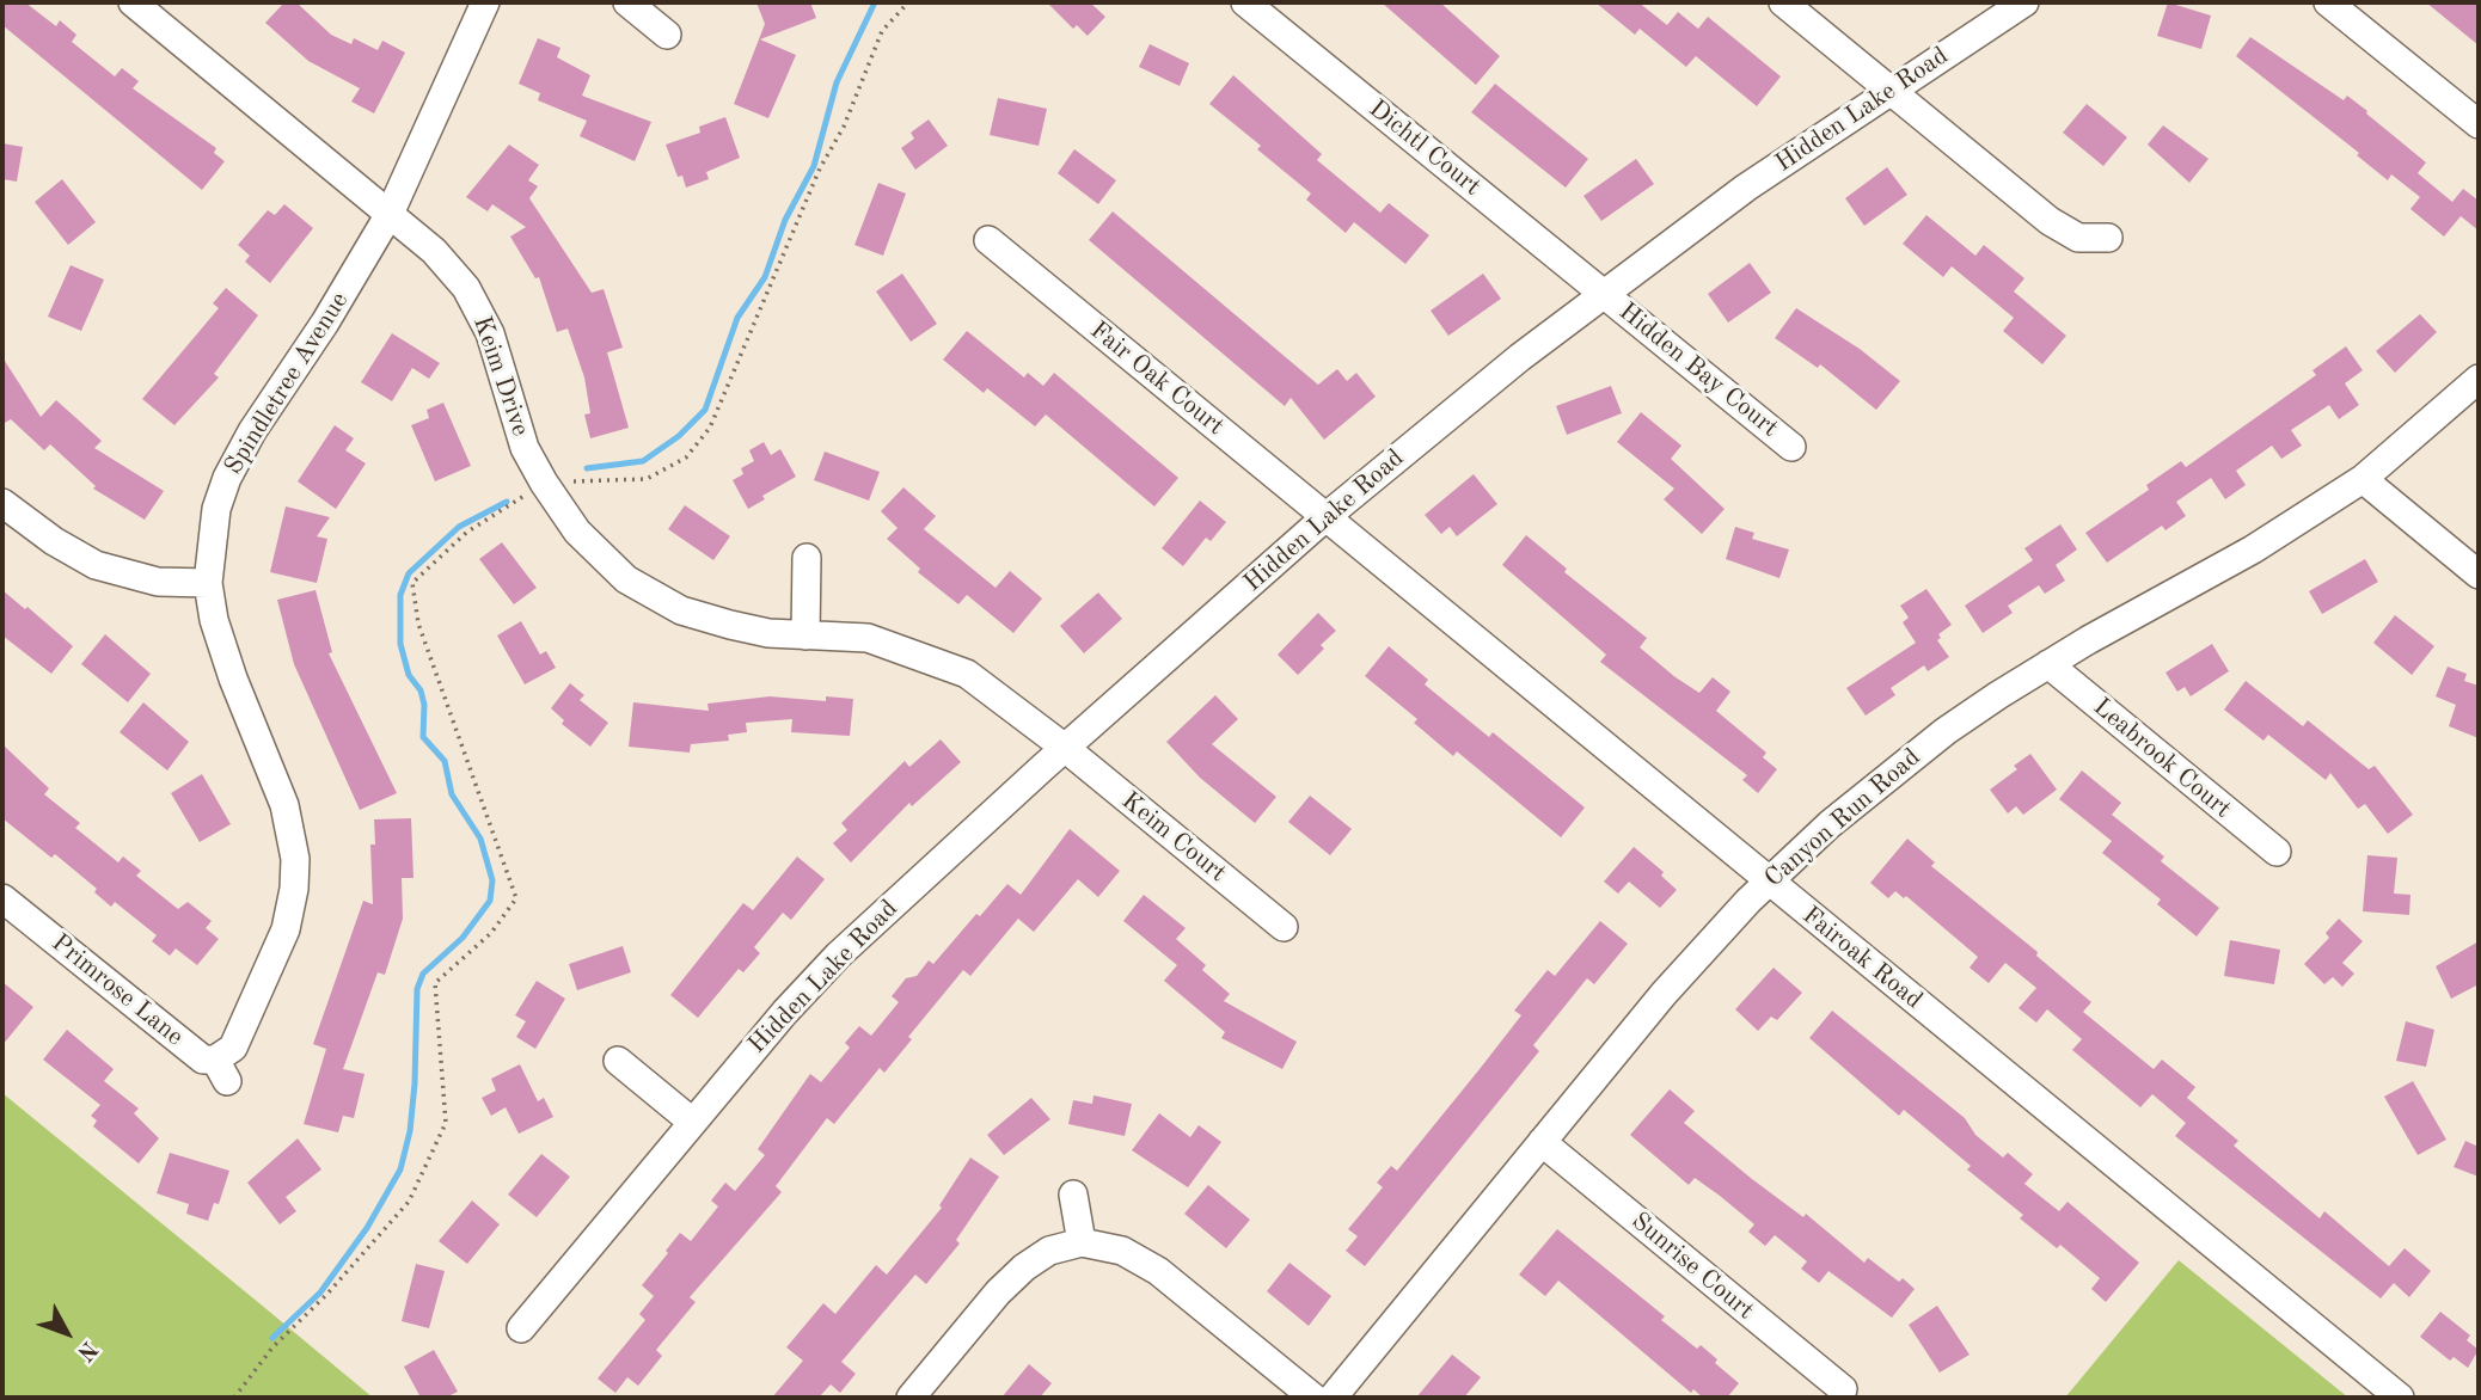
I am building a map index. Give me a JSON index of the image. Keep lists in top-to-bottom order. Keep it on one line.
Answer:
{"streets":{"street":["Hidden Lake Road","Dichtl Court","Hidden Bay Court","Keim Drive","Fair Oak Court","Spindletree Avenue","Leabrook Court","Canyon Run Road","Keim Court","Fairoak Road","Primrose Lane","Sunrise Court"]},"crossings":[["Hidden Lake Road","Dichtl Court"],["Hidden Lake Road","Hidden Bay Court"],["Hidden Lake Road","Keim Drive"],["Hidden Lake Road","Fair Oak Court"],["Hidden Lake Road","Keim Court"],["Hidden Lake Road","Fairoak Road"],["Dichtl Court","Hidden Bay Court"],["Keim Drive","Spindletree Avenue"],["Keim Drive","Keim Court"],["Fair Oak Court","Fairoak Road"],["Spindletree Avenue","Primrose Lane"],["Leabrook Court","Canyon Run Road"],["Canyon Run Road","Fairoak Road"],["Canyon Run Road","Sunrise Court"]],"north":"bottom right"}
